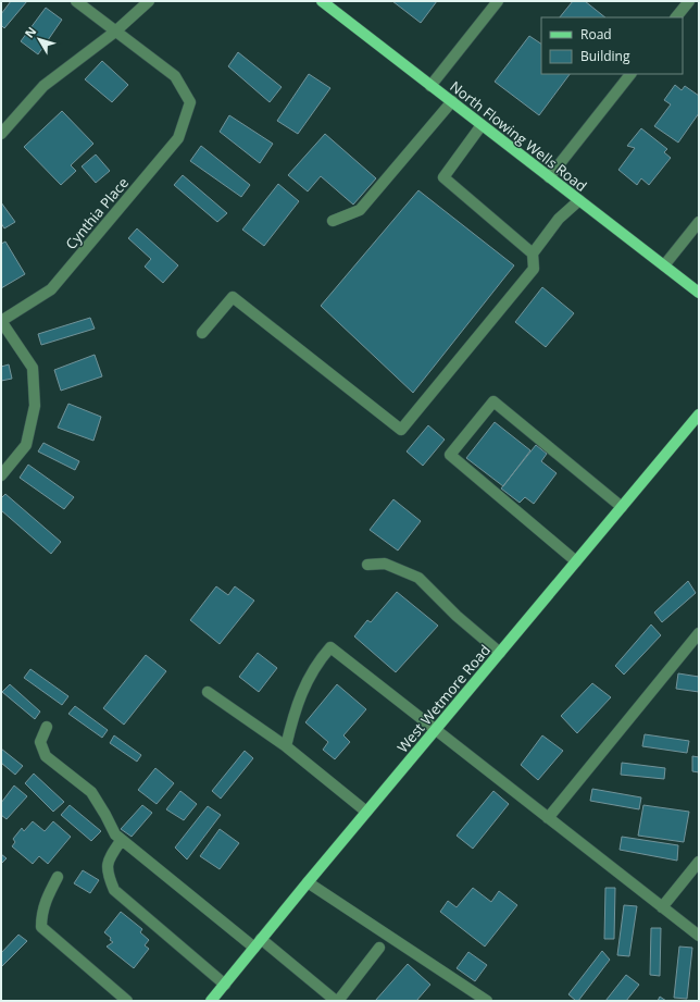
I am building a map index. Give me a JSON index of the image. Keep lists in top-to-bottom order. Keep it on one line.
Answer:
{"streets":{"main road":["North Flowing Wells Road","West Wetmore Road"],"street":["Cynthia Place"]},"legend":["Road","Building"],"north":"top left"}
